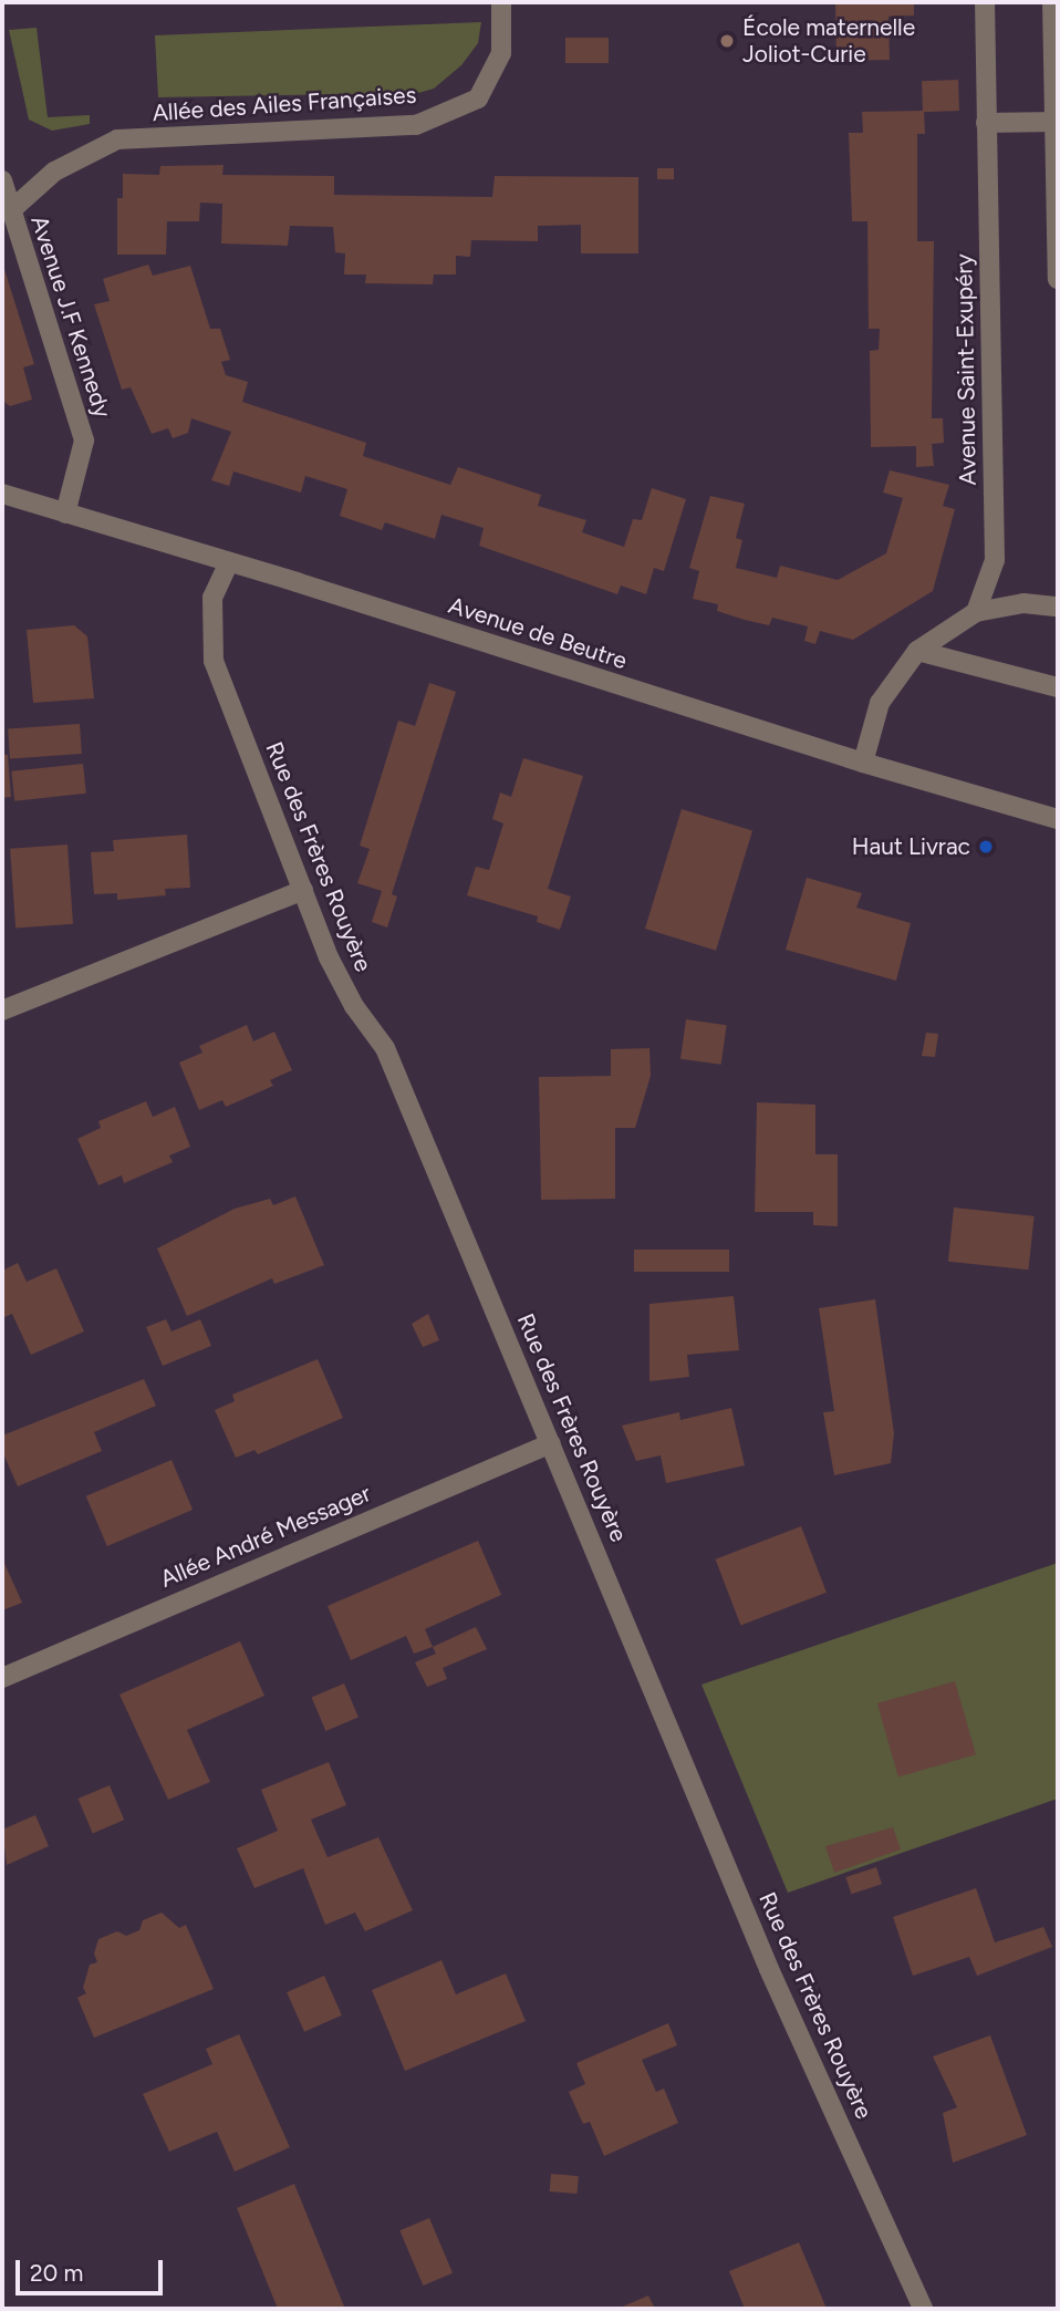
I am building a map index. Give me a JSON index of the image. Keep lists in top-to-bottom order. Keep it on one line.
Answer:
{"streets":{"street":["Allée des Ailes Françaises","Avenue J.F Kennedy","Avenue Saint-Exupéry","Avenue de Beutre","Rue des Frères Rouyère","Allée André Messager"]},"crossings":[["Allée des Ailes Françaises","Avenue J.F Kennedy"],["Avenue J.F Kennedy","Avenue de Beutre"],["Avenue de Beutre","Rue des Frères Rouyère"],["Rue des Frères Rouyère","Allée André Messager"]],"places":["École maternelle Joliot-Curie","Haut Livrac"],"scale_bar":"20 m"}
